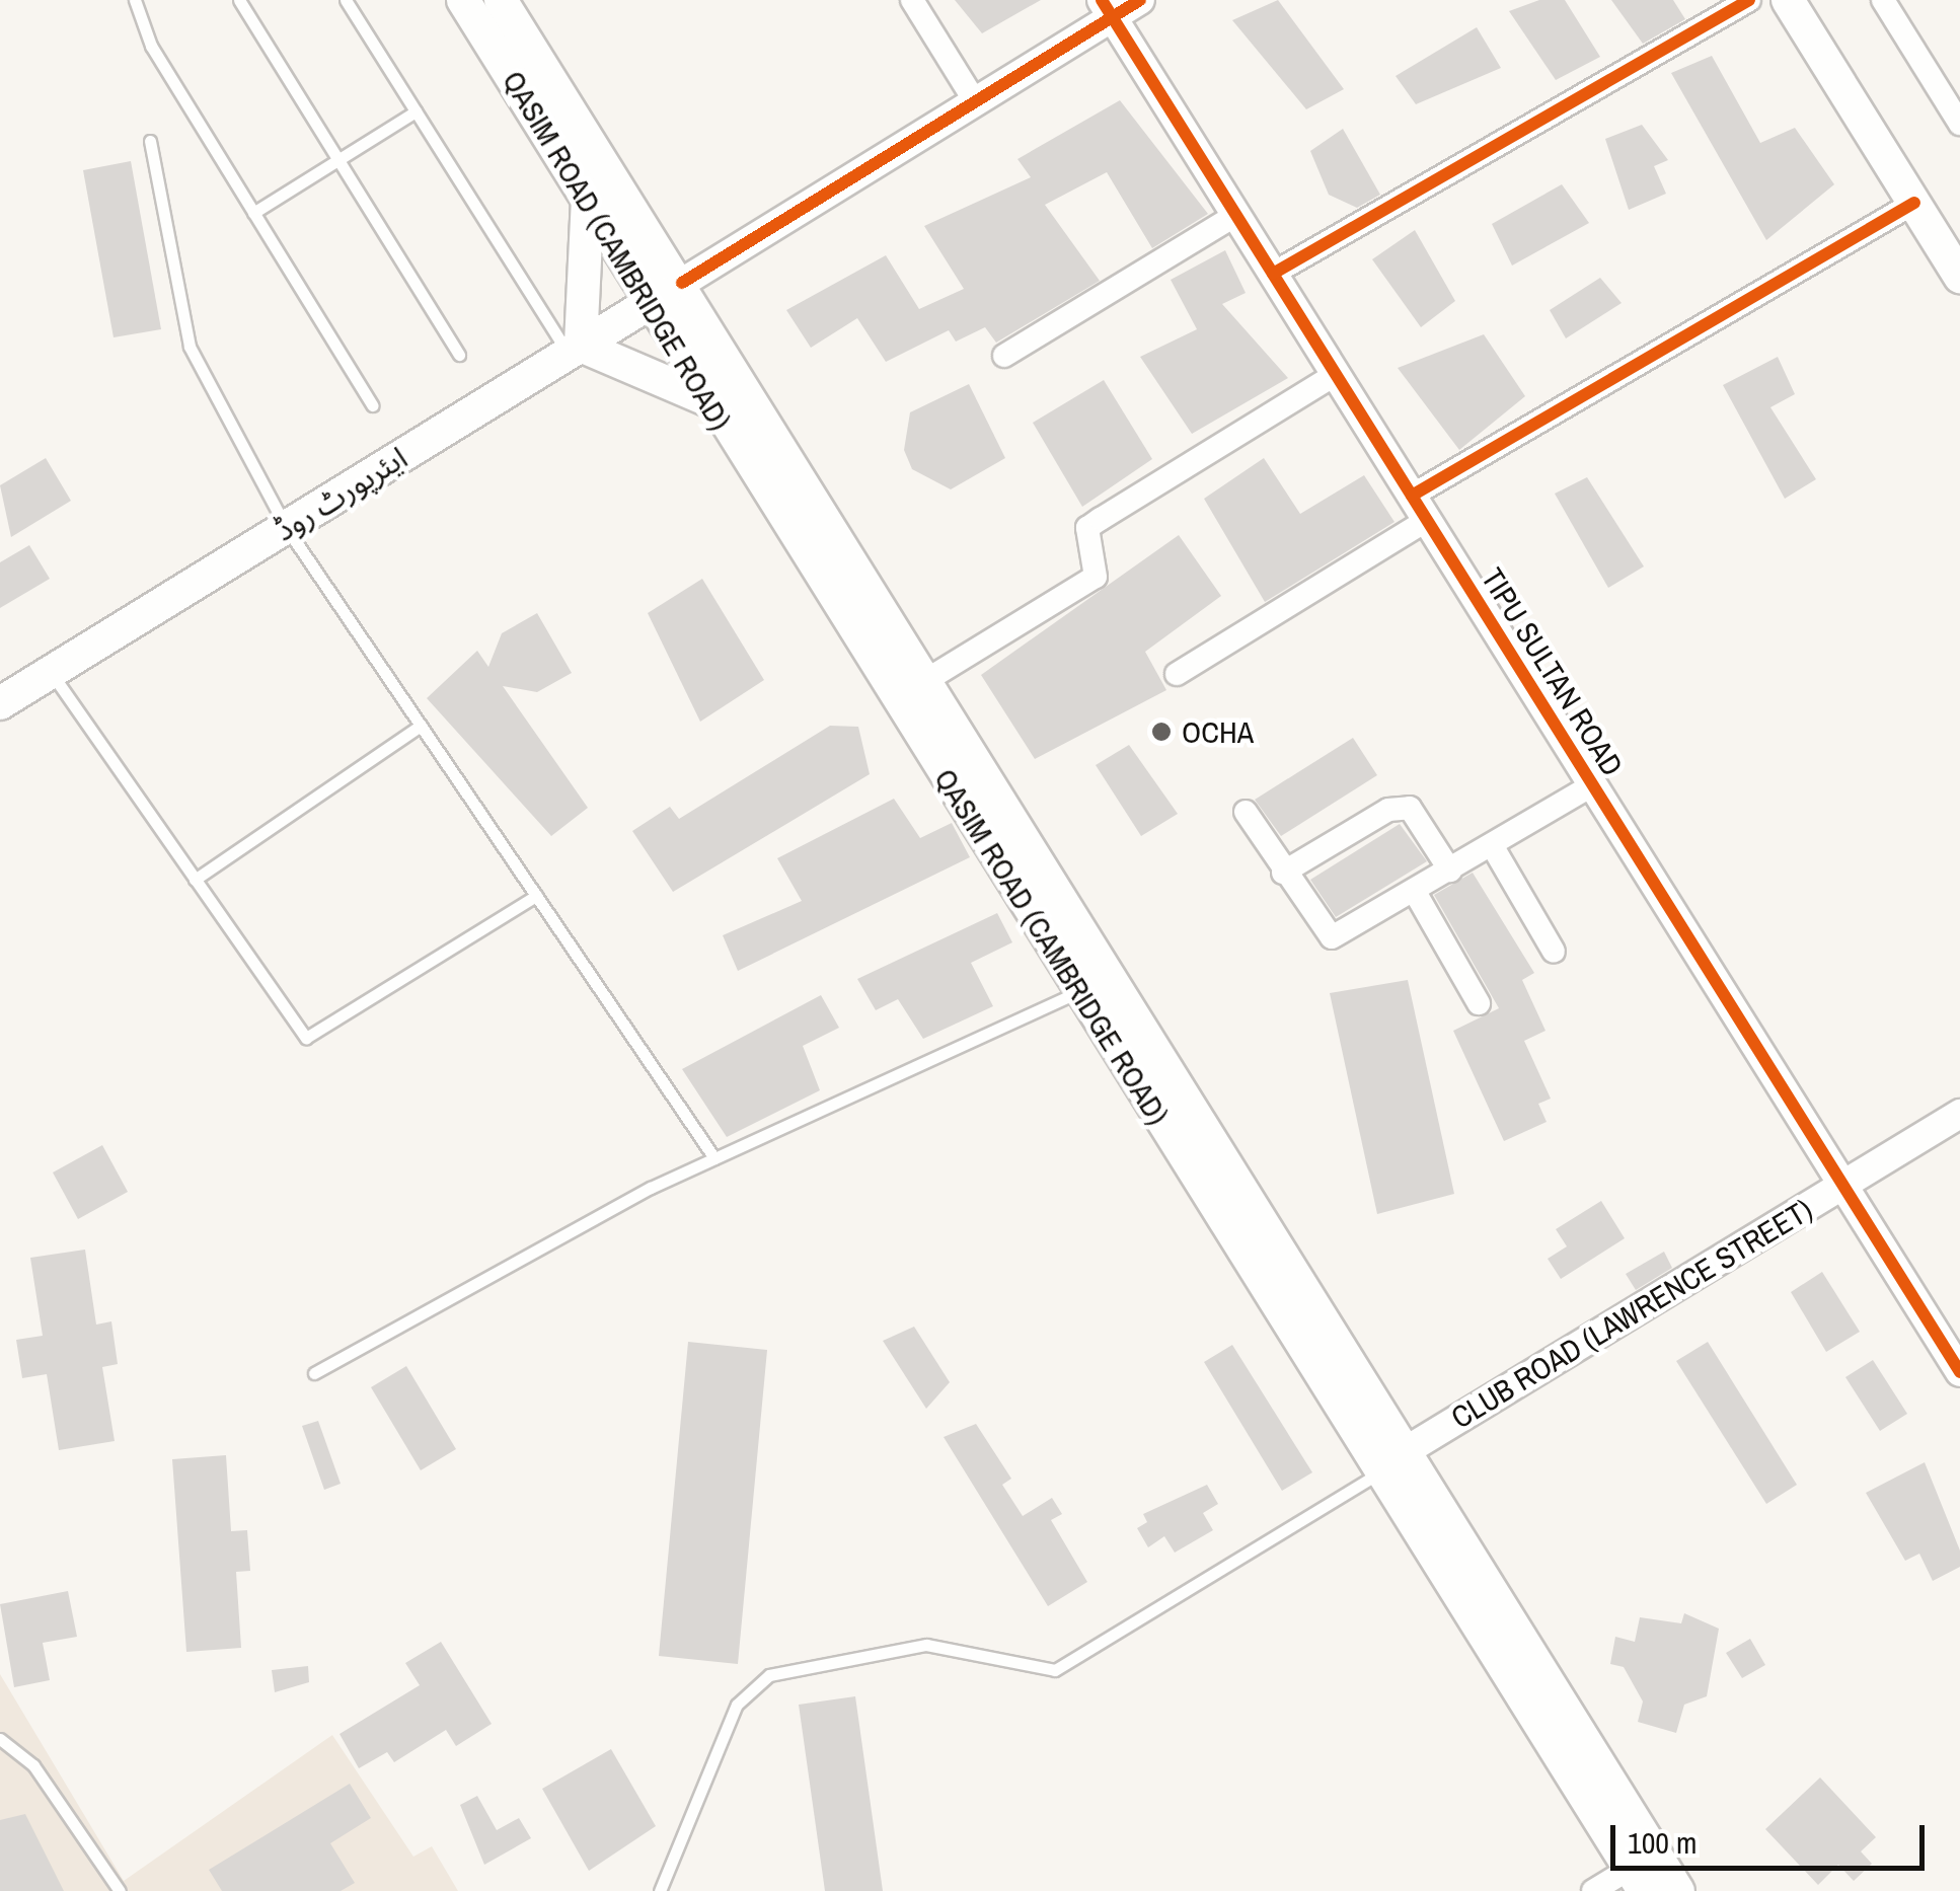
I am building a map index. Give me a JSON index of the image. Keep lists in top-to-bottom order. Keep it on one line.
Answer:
{"streets":{"main road":["QASIM ROAD (CAMBRIDGE ROAD)","ایئرپورٹ روڈ"],"street":["TIPU SULTAN ROAD","CLUB ROAD (LAWRENCE STREET)"]},"crossings":[["QASIM ROAD (CAMBRIDGE ROAD)","ایئرپورٹ روڈ"],["QASIM ROAD (CAMBRIDGE ROAD)","CLUB ROAD (LAWRENCE STREET)"],["TIPU SULTAN ROAD","CLUB ROAD (LAWRENCE STREET)"]],"places":["OCHA"],"scale_bar":"100 m"}
